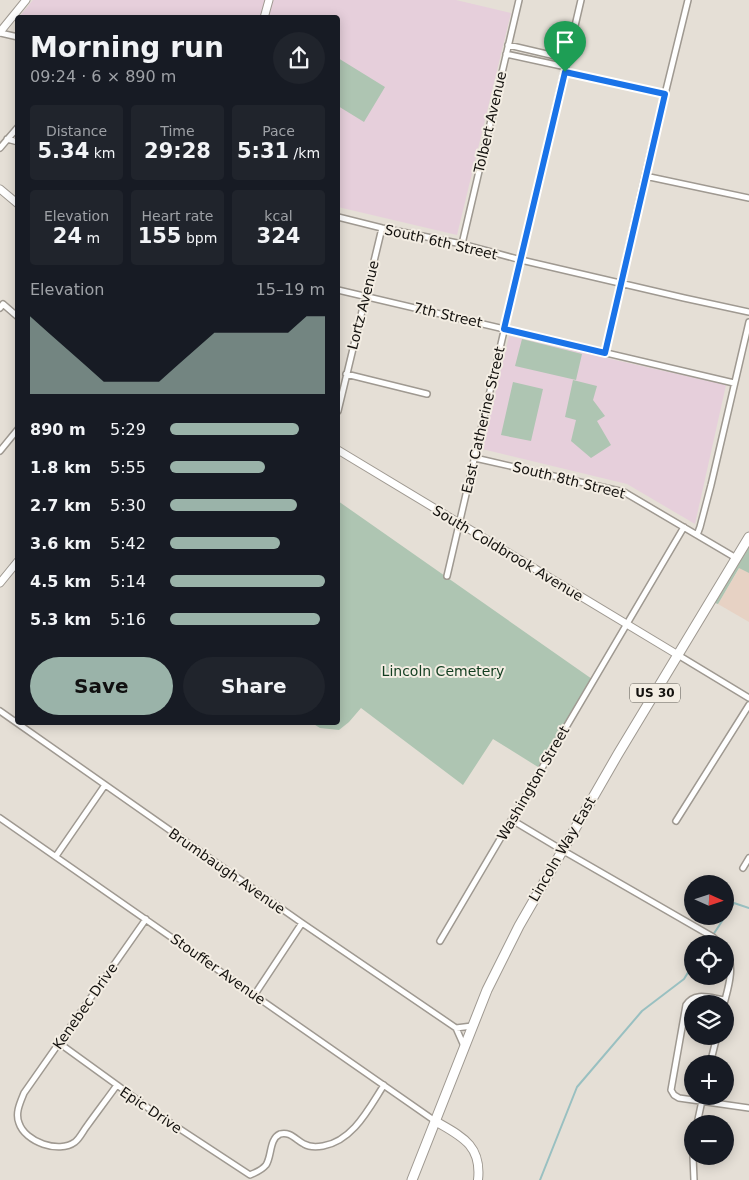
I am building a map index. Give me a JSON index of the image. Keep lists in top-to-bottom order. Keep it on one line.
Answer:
{"streets":{"highway":["US 30","Lincoln Way East"],"street":["Tolbert Avenue","South 6th Street","Lortz Avenue","7th Street","East Catherine Street","South 8th Street","South Coldbrook Avenue","Washington Street","Brumbaugh Avenue","Stouffer Avenue","Kenebec Drive","Epic Drive"]},"crossings":[["Tolbert Avenue","South 6th Street"],["South 6th Street","Lortz Avenue"],["South 6th Street","East Catherine Street"],["Lortz Avenue","7th Street"],["7th Street","East Catherine Street"],["East Catherine Street","South 8th Street"],["East Catherine Street","South Coldbrook Avenue"],["South 8th Street","Washington Street"],["South 8th Street","Lincoln Way East"],["South Coldbrook Avenue","Washington Street"],["South Coldbrook Avenue","Lincoln Way East"],["Lincoln Way East","Stouffer Avenue"],["Stouffer Avenue","Kenebec Drive"],["Stouffer Avenue","Epic Drive"],["Kenebec Drive","Epic Drive"]],"parks":["Lincoln Cemetery"],"north":"right","page":{"heading":["Morning run","09:24 · 6 × 890 m"],"stats":[["Distance","5.34 km"],["Time","29:28"],["Pace","5:31 /km"],["Elevation","24 m"],["Heart rate","155 bpm"],["kcal","324"]],"chart":["Elevation","15–19 m"],"list":[{"name":"890 m","note":"5:29"},{"name":"1.8 km","note":"5:55"},{"name":"2.7 km","note":"5:30"},{"name":"3.6 km","note":"5:42"},{"name":"4.5 km","note":"5:14"},{"name":"5.3 km","note":"5:16"}],"buttons":["Save","Share"],"map_buttons":["+","−"]}}
